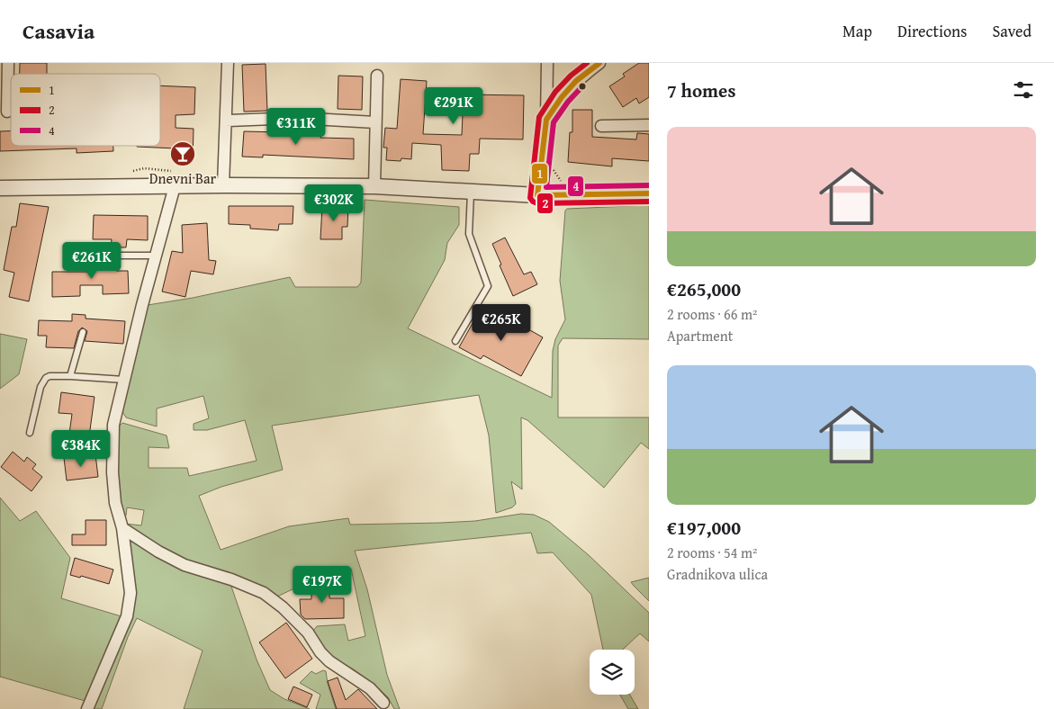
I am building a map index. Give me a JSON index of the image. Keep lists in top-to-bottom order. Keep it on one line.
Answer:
{"places":{"bar":["Dnevni Bar"]},"lines":["transit line 1","transit line 2","transit line 4"],"legend":["1","2","4"],"page":{"header":"Casavia","nav":["Map","Directions","Saved"],"heading":"7 homes","price":["€291K","€311K","€302K","€261K","€265K","€384K","€197K"],"list":[{"name":"€265,000","note":"2 rooms · 66 m² · Apartment"},{"name":"€197,000","note":"2 rooms · 54 m² · Gradnikova ulica"}]}}
